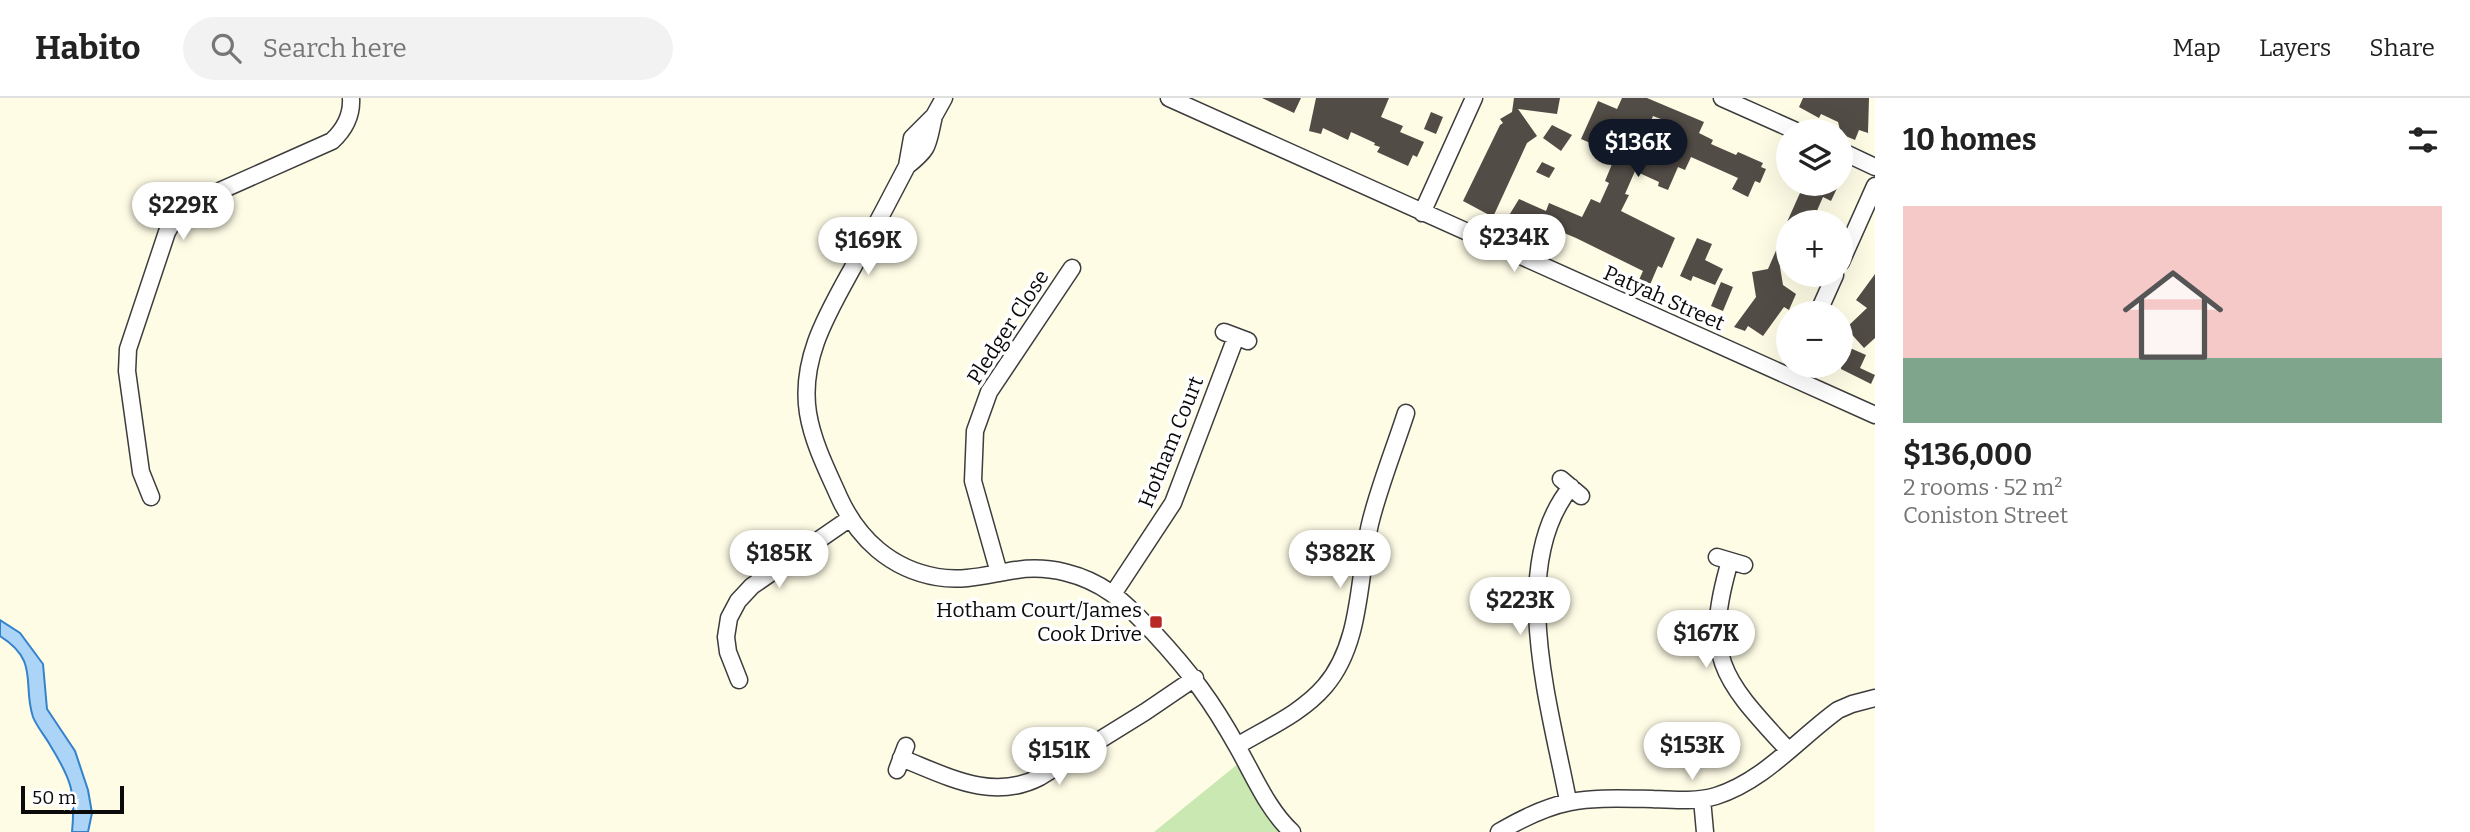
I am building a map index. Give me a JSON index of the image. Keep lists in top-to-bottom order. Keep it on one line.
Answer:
{"streets":{"street":["Patyah Street","Pledger Close","Hotham Court"]},"places":{"transit":["Hotham Court/James Cook Drive"]},"scale_bar":"50 m","page":{"header":"Habito","search":"Search here","nav":["Map","Layers","Share"],"heading":"10 homes","map_buttons":["+","−"],"price":["$136K","$229K","$234K","$169K","$185K","$382K","$223K","$167K","$153K","$151K"],"list":[{"name":"$136,000","note":"2 rooms · 52 m² · Coniston Street"}],"scale":"50 m"}}
